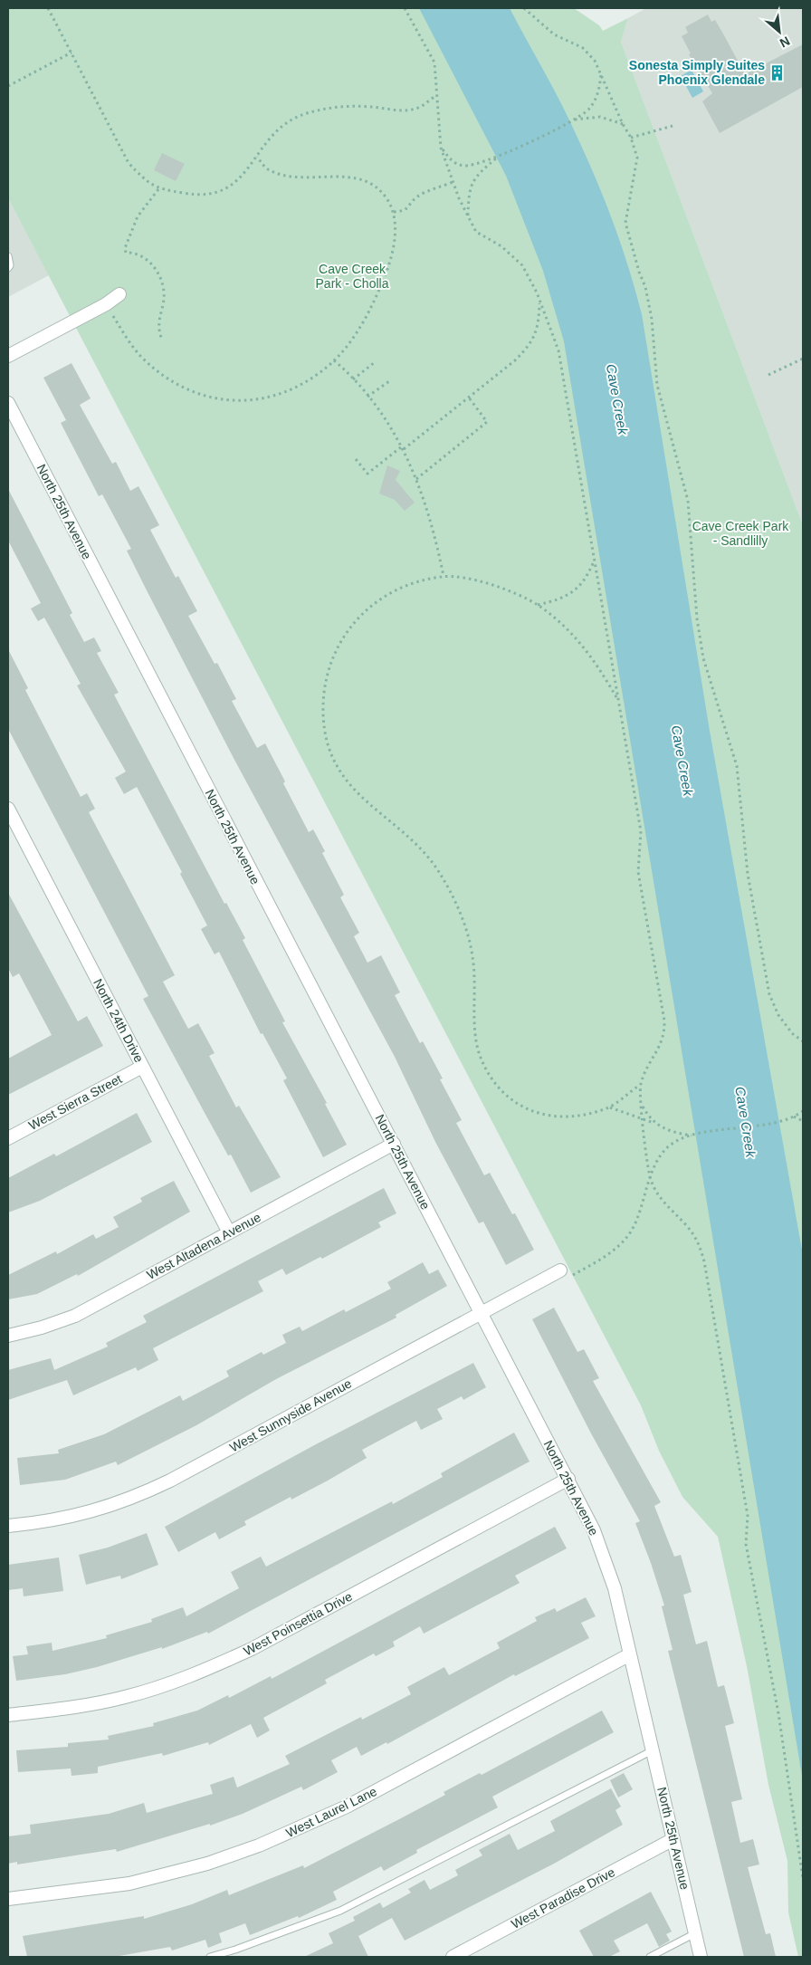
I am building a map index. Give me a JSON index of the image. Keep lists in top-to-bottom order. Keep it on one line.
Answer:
{"streets":{"street":["North 25th Avenue","North 24th Drive","West Sierra Street","West Altadena Avenue","West Sunnyside Avenue","West Poinsettia Drive","West Laurel Lane","West Paradise Drive"]},"crossings":[["North 25th Avenue","West Altadena Avenue"],["North 25th Avenue","West Sunnyside Avenue"],["North 25th Avenue","West Poinsettia Drive"],["North 25th Avenue","West Laurel Lane"],["North 25th Avenue","West Paradise Drive"],["North 24th Drive","West Sierra Street"],["North 24th Drive","West Altadena Avenue"]],"water":["Cave Creek"],"parks":["Cave Creek Park - Cholla","Cave Creek Park - Sandlilly"],"places":{"building":["Sonesta Simply Suites Phoenix Glendale"]},"north":"bottom right"}
